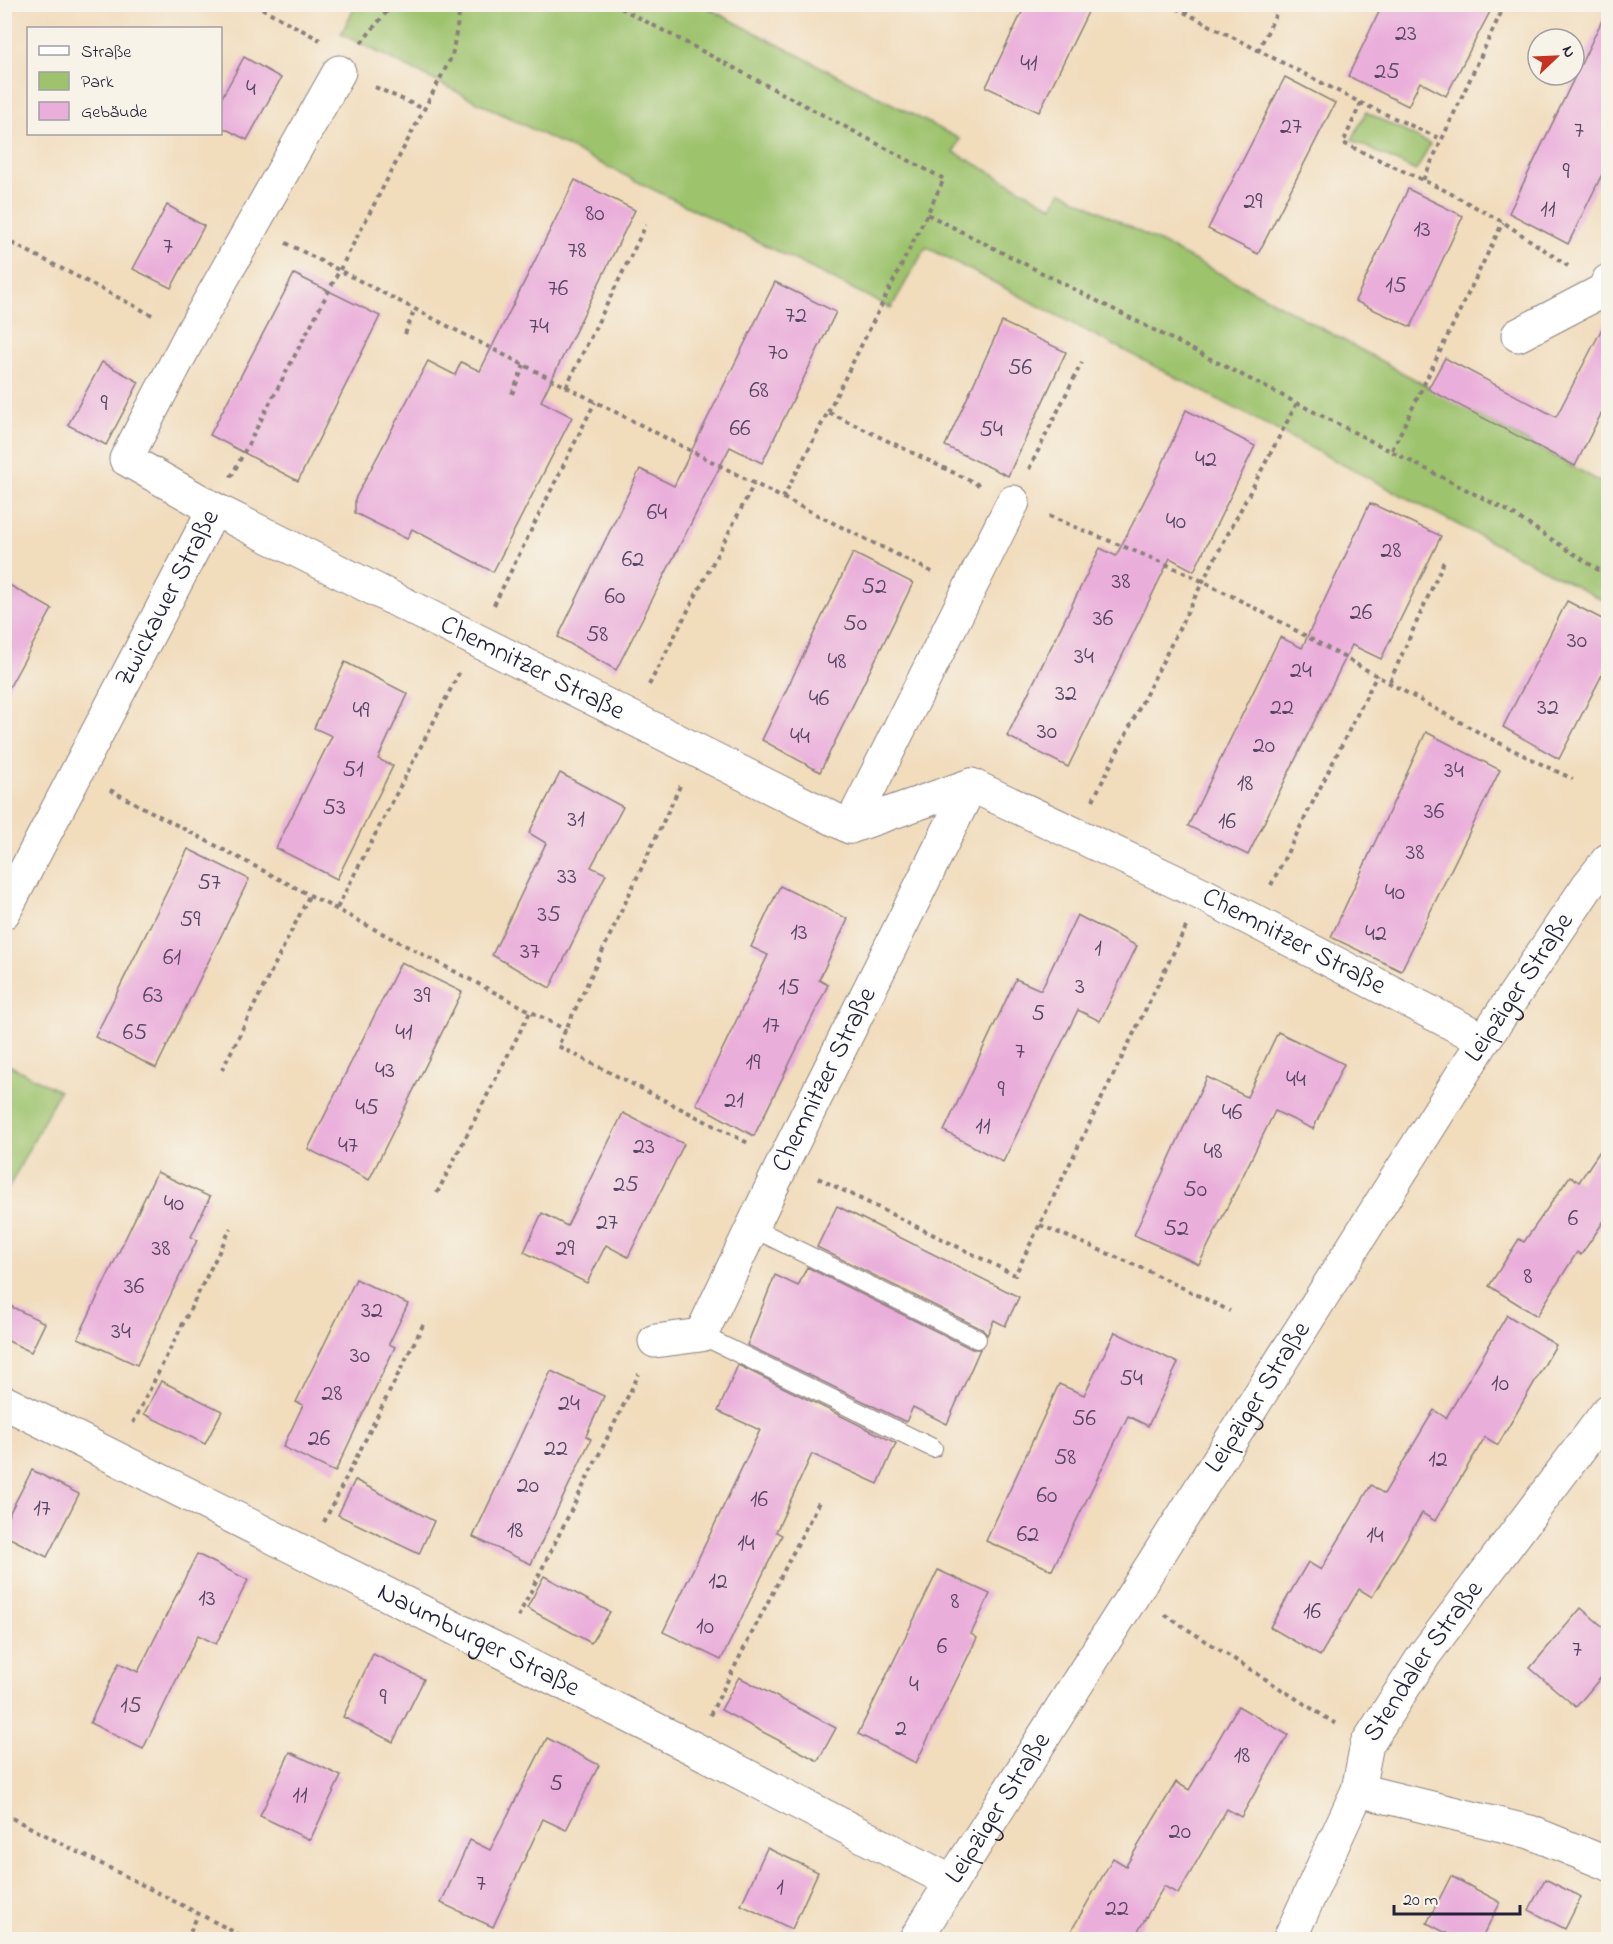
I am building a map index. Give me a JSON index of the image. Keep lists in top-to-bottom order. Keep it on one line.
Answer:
{"streets":{"street":["Zwickauer Straße","Chemnitzer Straße","Leipziger Straße","Naumburger Straße","Stendaler Straße"]},"crossings":[["Zwickauer Straße","Chemnitzer Straße"],["Chemnitzer Straße","Leipziger Straße"],["Leipziger Straße","Naumburger Straße"]],"house_numbers":["23","41","25","4","27","7","9","29","11","80","13","7","78","15","76","72","74","70","56","68","9","66","54","42","64","40","28","62","38","52","60","26","36","50","58","30","34","48","24","32","46","22","32","49","30","44","20","51","34","18","53","36","31","16","38","33","57","40","35","59","13","42","1","37","61","3","15","63","39","5","17","65","41","7","19","43","44","9","21","45","46","11","47","23","48","25","50","40","6","27","52","38","29","8","36","32","34","30","54","10","28","24","56","26","22","58","12","20","60","16","17","18","62","14","14","12","13","8","16","10","6","7","4","9","15","2","18","5","11","20","7","1","22"],"legend":["Straße","Park","Gebäude"],"scale_bar":"20 m","north":"top right"}
